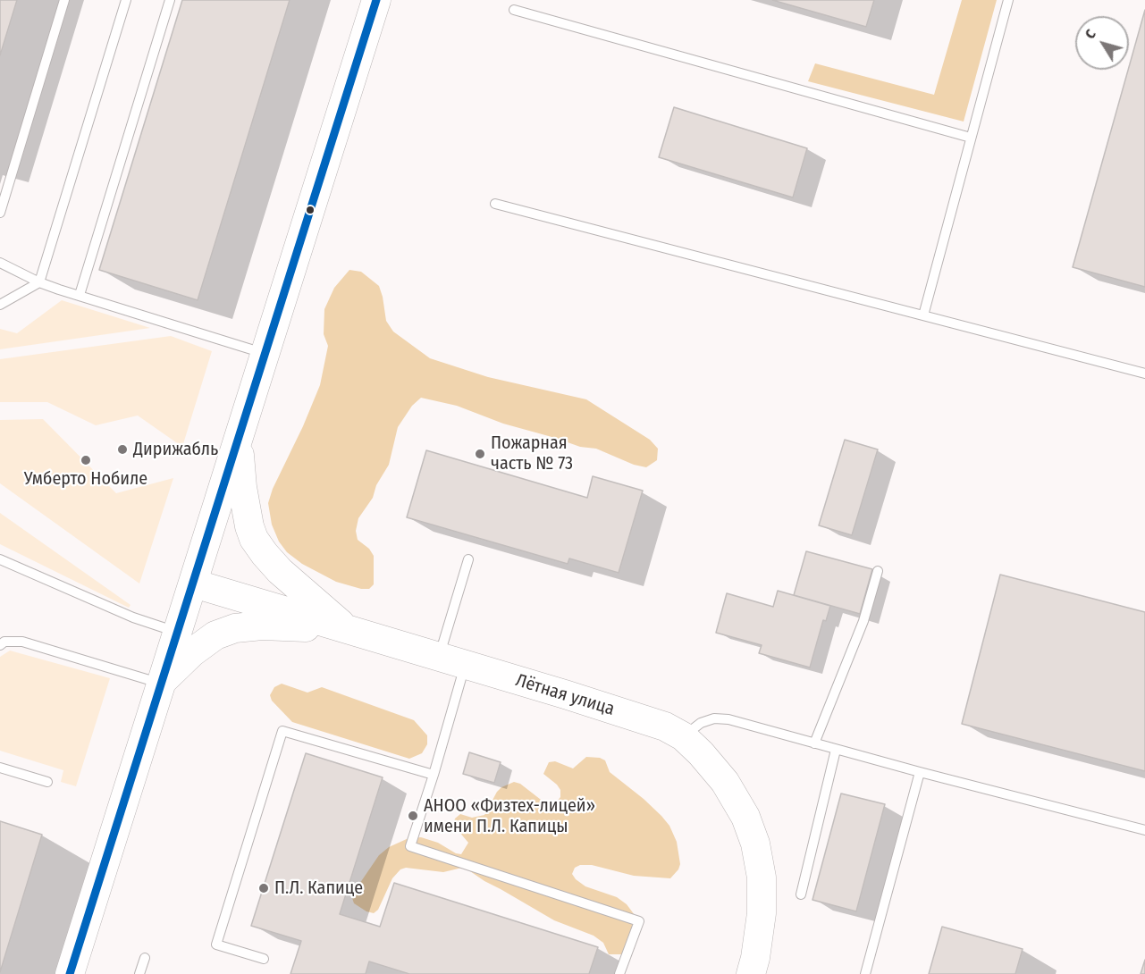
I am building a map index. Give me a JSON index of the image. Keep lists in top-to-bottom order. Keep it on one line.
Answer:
{"streets":{"street":["Лётная улица"]},"places":["Дирижабль","Пожарная часть № 73","Умберто Нобиле","АНОО «Физтех-лицей» имени П.Л. Капицы","П.Л. Капице"],"north":"top left"}
